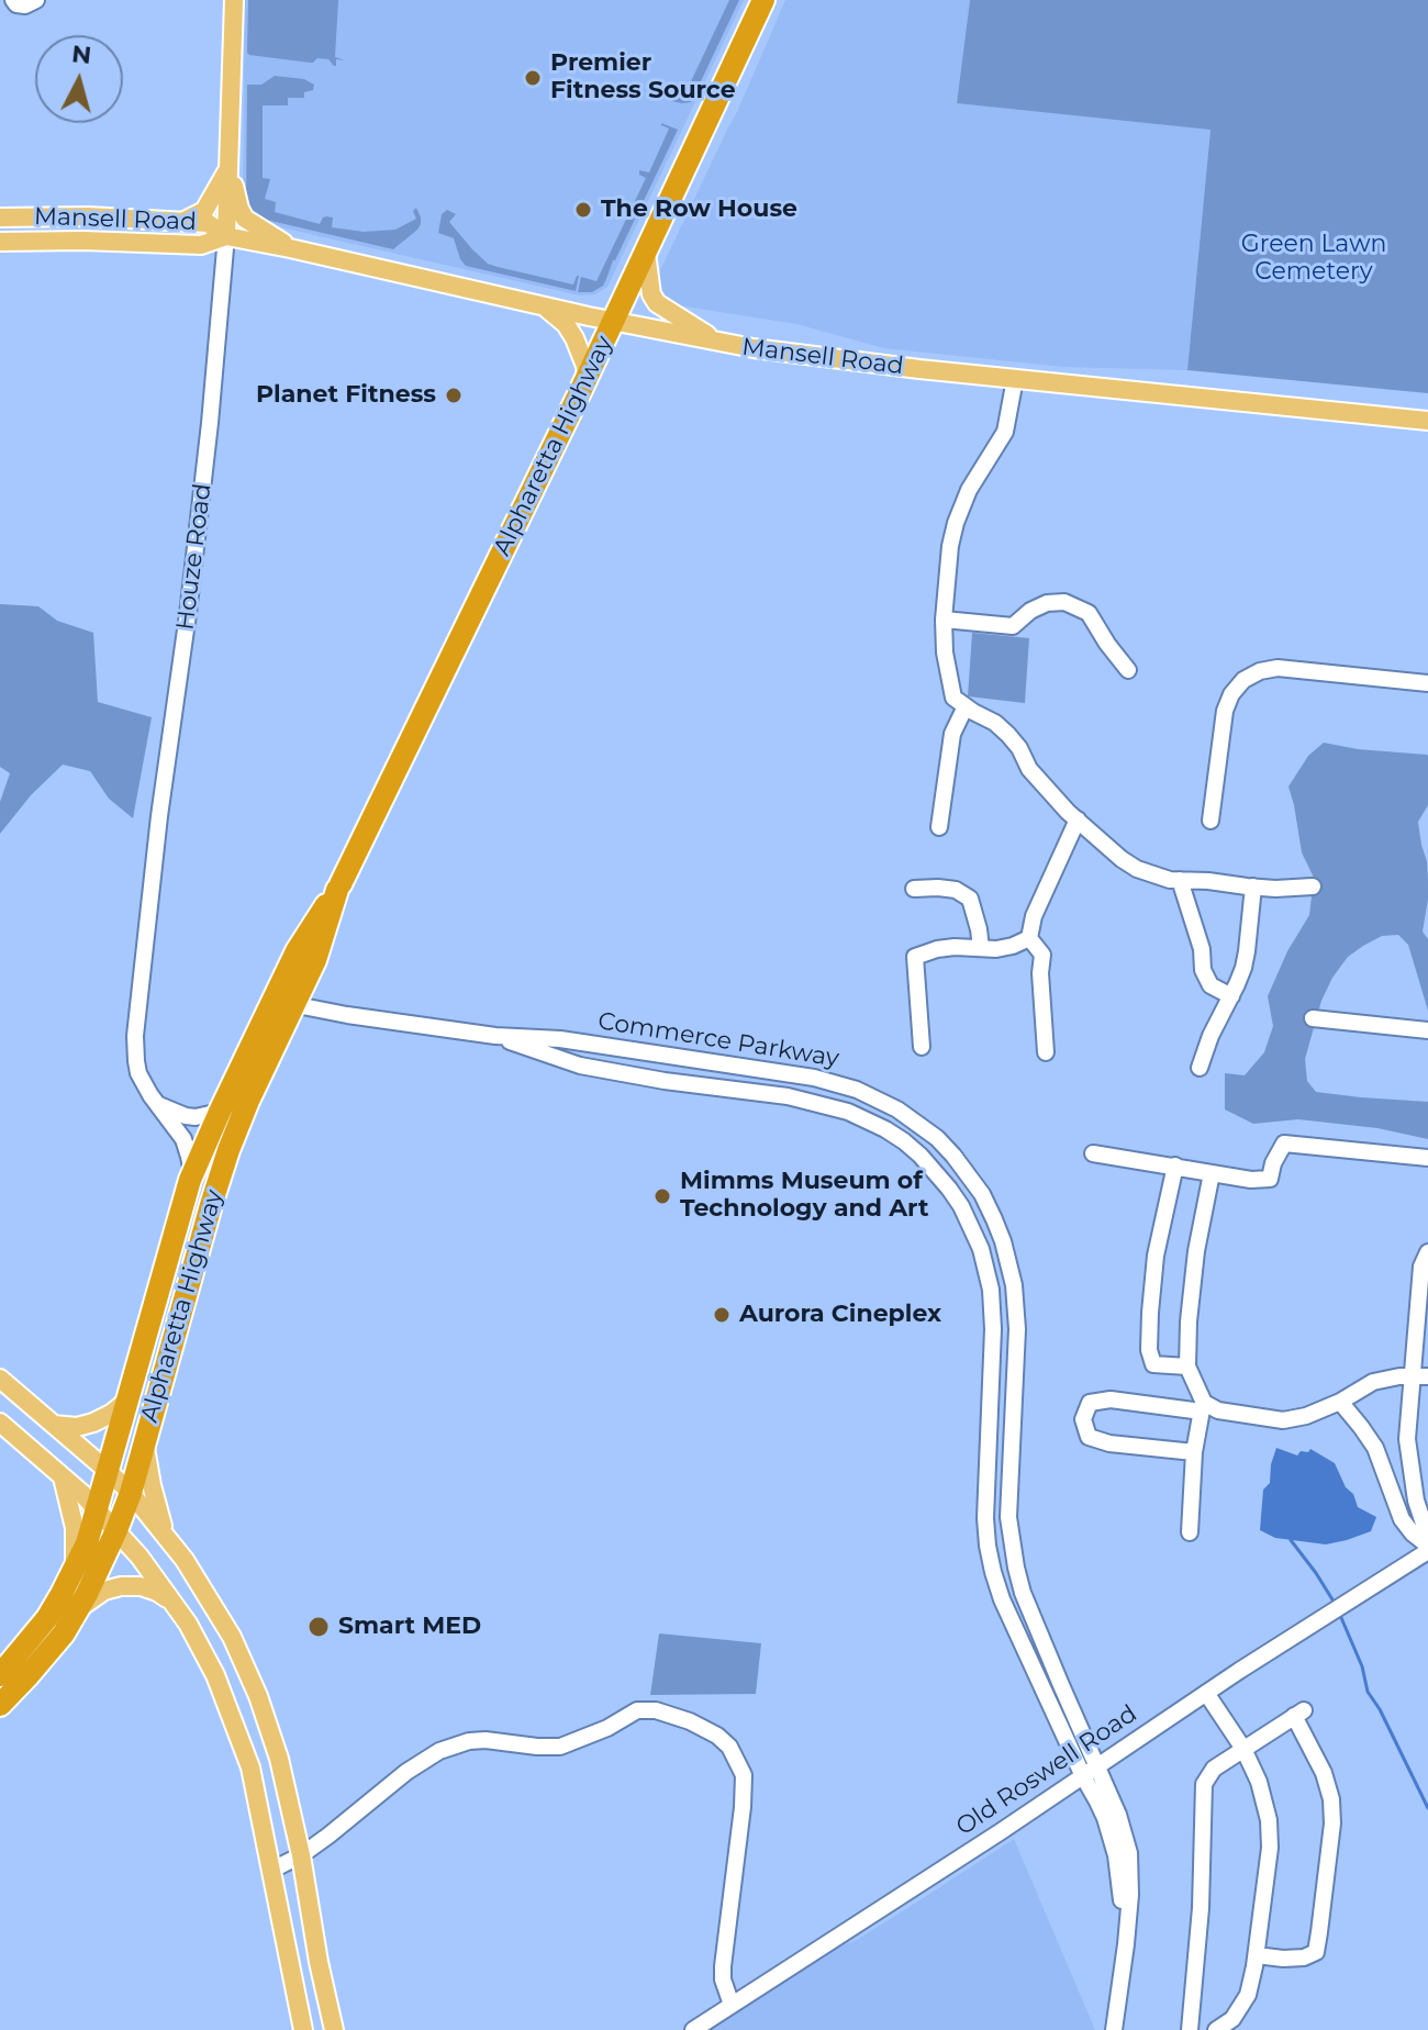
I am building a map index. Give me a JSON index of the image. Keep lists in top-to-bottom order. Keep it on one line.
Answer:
{"streets":{"highway":["Alpharetta Highway"],"main road":["Mansell Road","Houze Road"],"street":["Commerce Parkway","Old Roswell Road"]},"crossings":[["Mansell Road","Alpharetta Highway"],["Mansell Road","Houze Road"],["Alpharetta Highway","Houze Road"],["Alpharetta Highway","Commerce Parkway"],["Commerce Parkway","Old Roswell Road"]],"parks":["Green Lawn Cemetery"],"places":["Premier Fitness Source","The Row House","Planet Fitness","Mimms Museum of Technology and Art","Aurora Cineplex","Smart MED"],"north":"top"}
